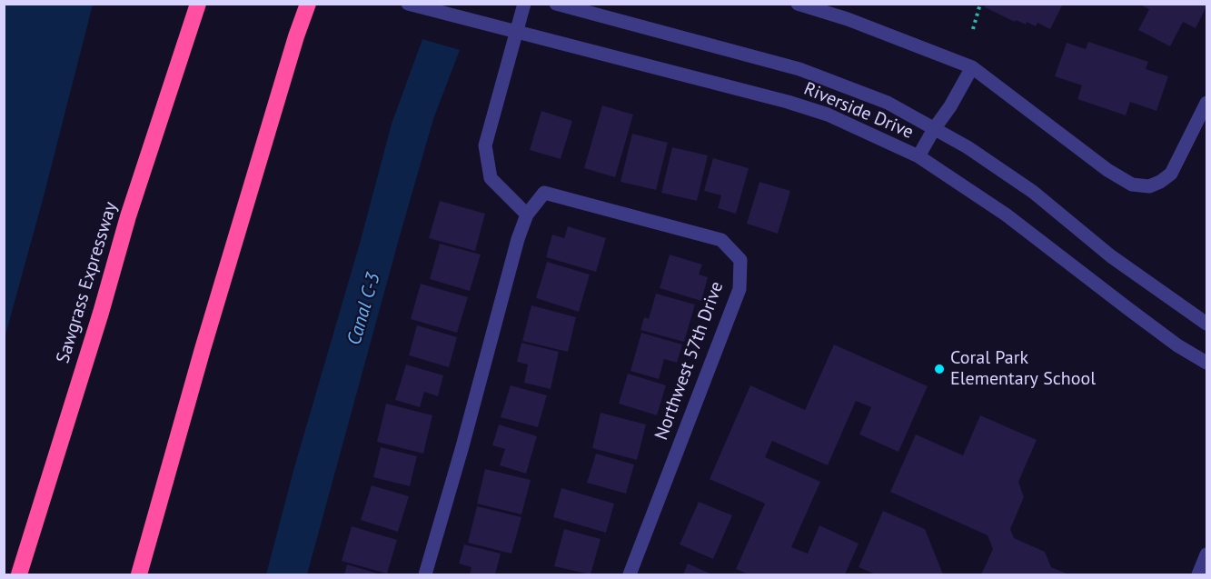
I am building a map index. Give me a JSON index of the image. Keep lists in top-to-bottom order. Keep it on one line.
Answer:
{"streets":{"highway":["Sawgrass Expressway"],"street":["Riverside Drive","Northwest 57th Drive"]},"water":["Canal C-3"],"places":["Coral Park Elementary School"]}
